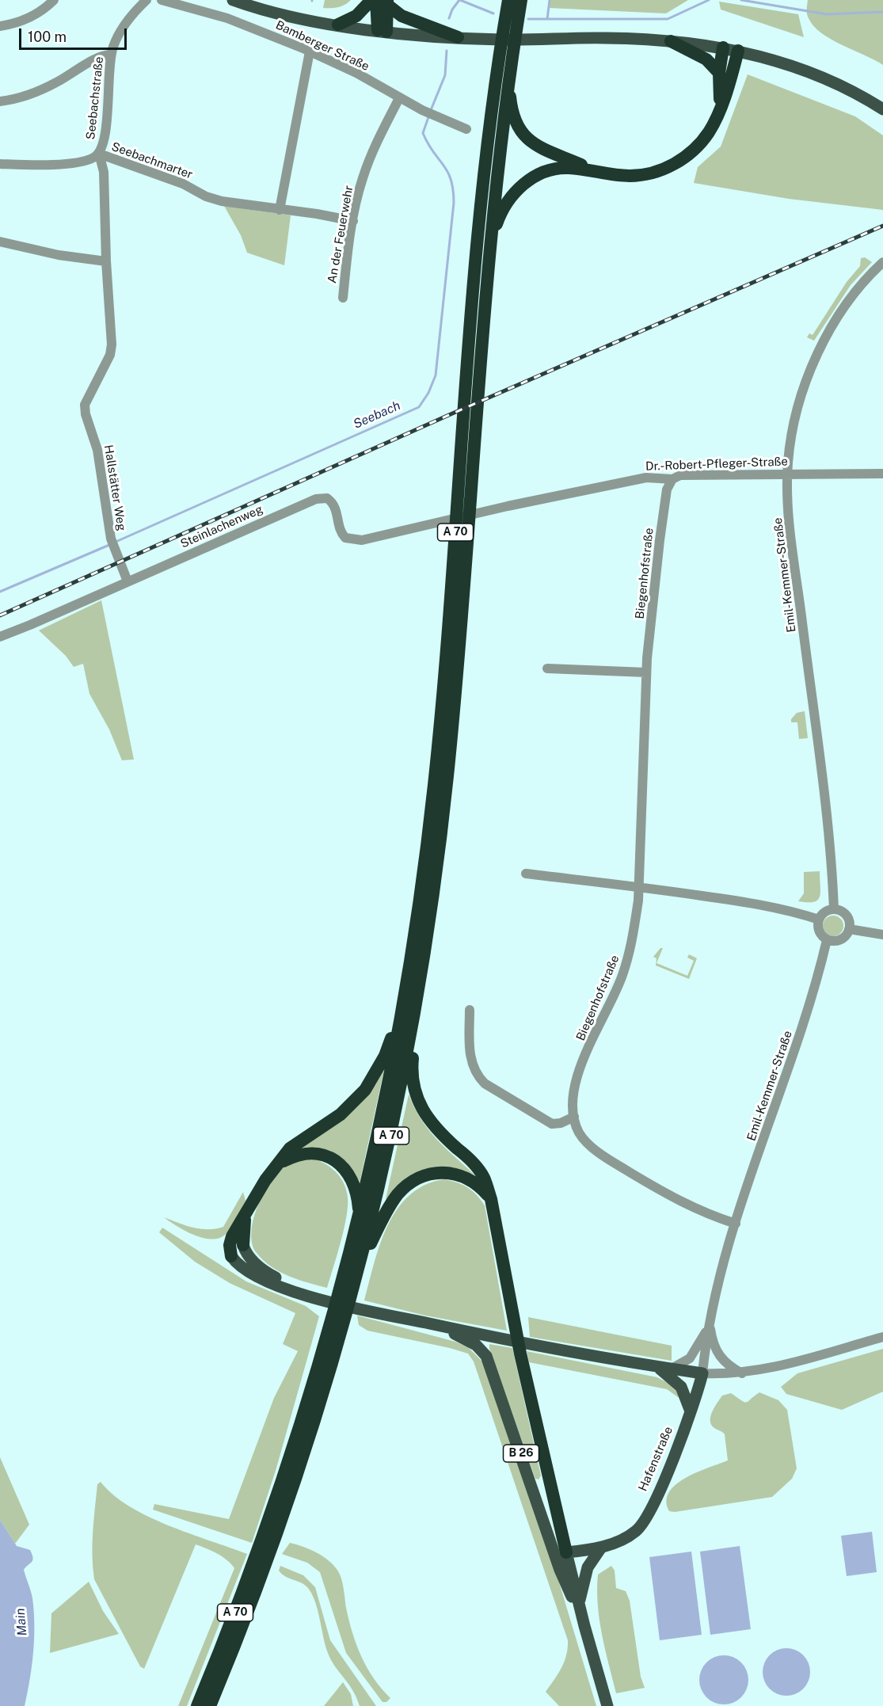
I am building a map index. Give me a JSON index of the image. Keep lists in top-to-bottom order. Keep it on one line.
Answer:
{"streets":{"highway":["A 70"],"main road":["B 26","Hafenstraße"],"street":["Bamberger Straße","Seebachstraße","Seebachmarter","An der Feuerwehr","Dr.-Robert-Pfleger-Straße","Hallstätter Weg","Steinlachenweg","Biegenhofstraße","Emil-Kemmer-Straße"]},"crossings":[["Bamberger Straße","An der Feuerwehr"],["Seebachstraße","Seebachmarter"],["Seebachstraße","Hallstätter Weg"],["Seebachmarter","An der Feuerwehr"],["Dr.-Robert-Pfleger-Straße","Steinlachenweg"],["Dr.-Robert-Pfleger-Straße","Biegenhofstraße"],["Dr.-Robert-Pfleger-Straße","Emil-Kemmer-Straße"],["Hallstätter Weg","Steinlachenweg"],["Biegenhofstraße","Emil-Kemmer-Straße"],["B 26","Hafenstraße"]],"water":["Seebach","Main"],"scale_bar":"100 m"}
